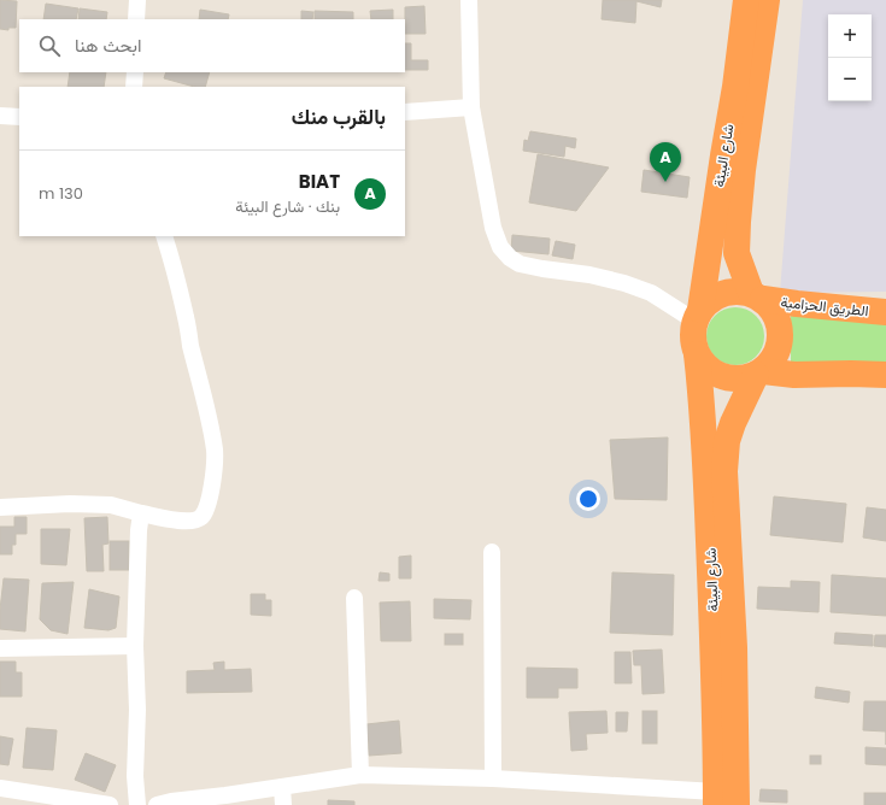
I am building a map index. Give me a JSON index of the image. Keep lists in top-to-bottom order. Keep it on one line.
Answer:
{"streets":{"highway":["شارع البيئة","الطريق الحزامية"]},"crossings":[["شارع البيئة","الطريق الحزامية"]],"page":{"map_buttons":["+","−"],"search":"ابحث هنا","heading":"بالقرب منك","pins":"A","list":[{"mark":"A","name":"BIAT","note":"بنك · شارع البيئة","value":"130 m"}]}}
